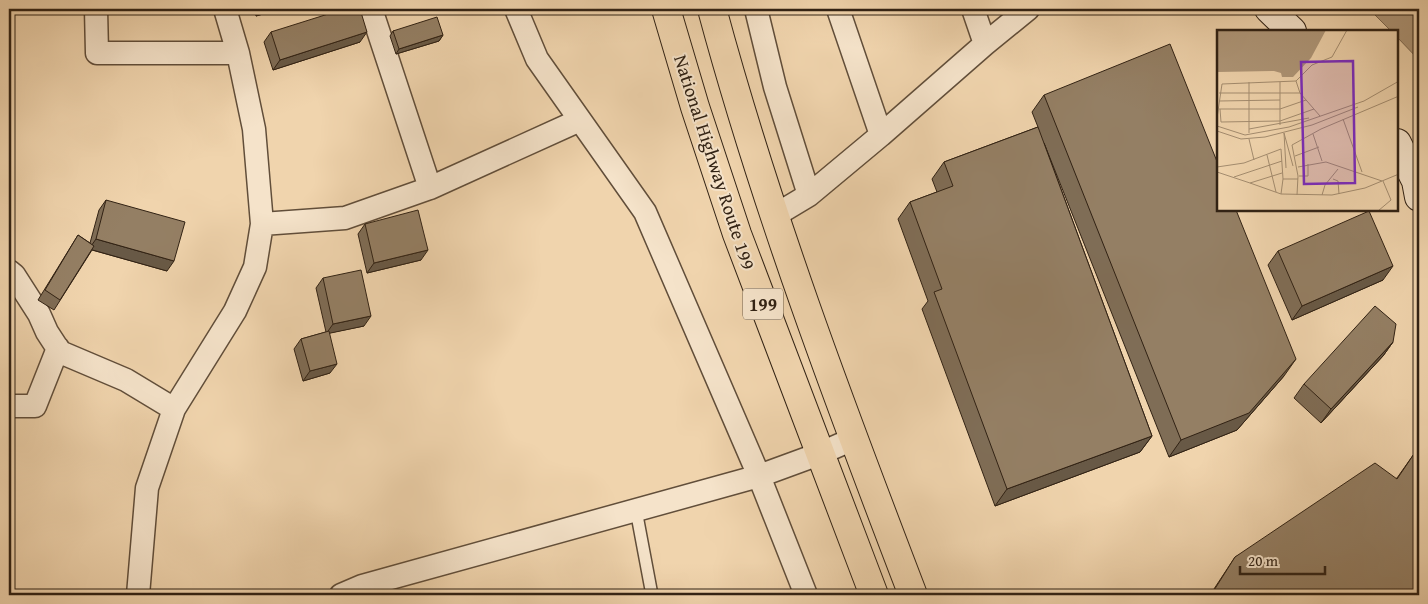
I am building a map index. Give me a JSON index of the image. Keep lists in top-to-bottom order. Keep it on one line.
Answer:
{"streets":{"highway":["National Highway Route 199","199"]},"scale_bar":"20 m"}
